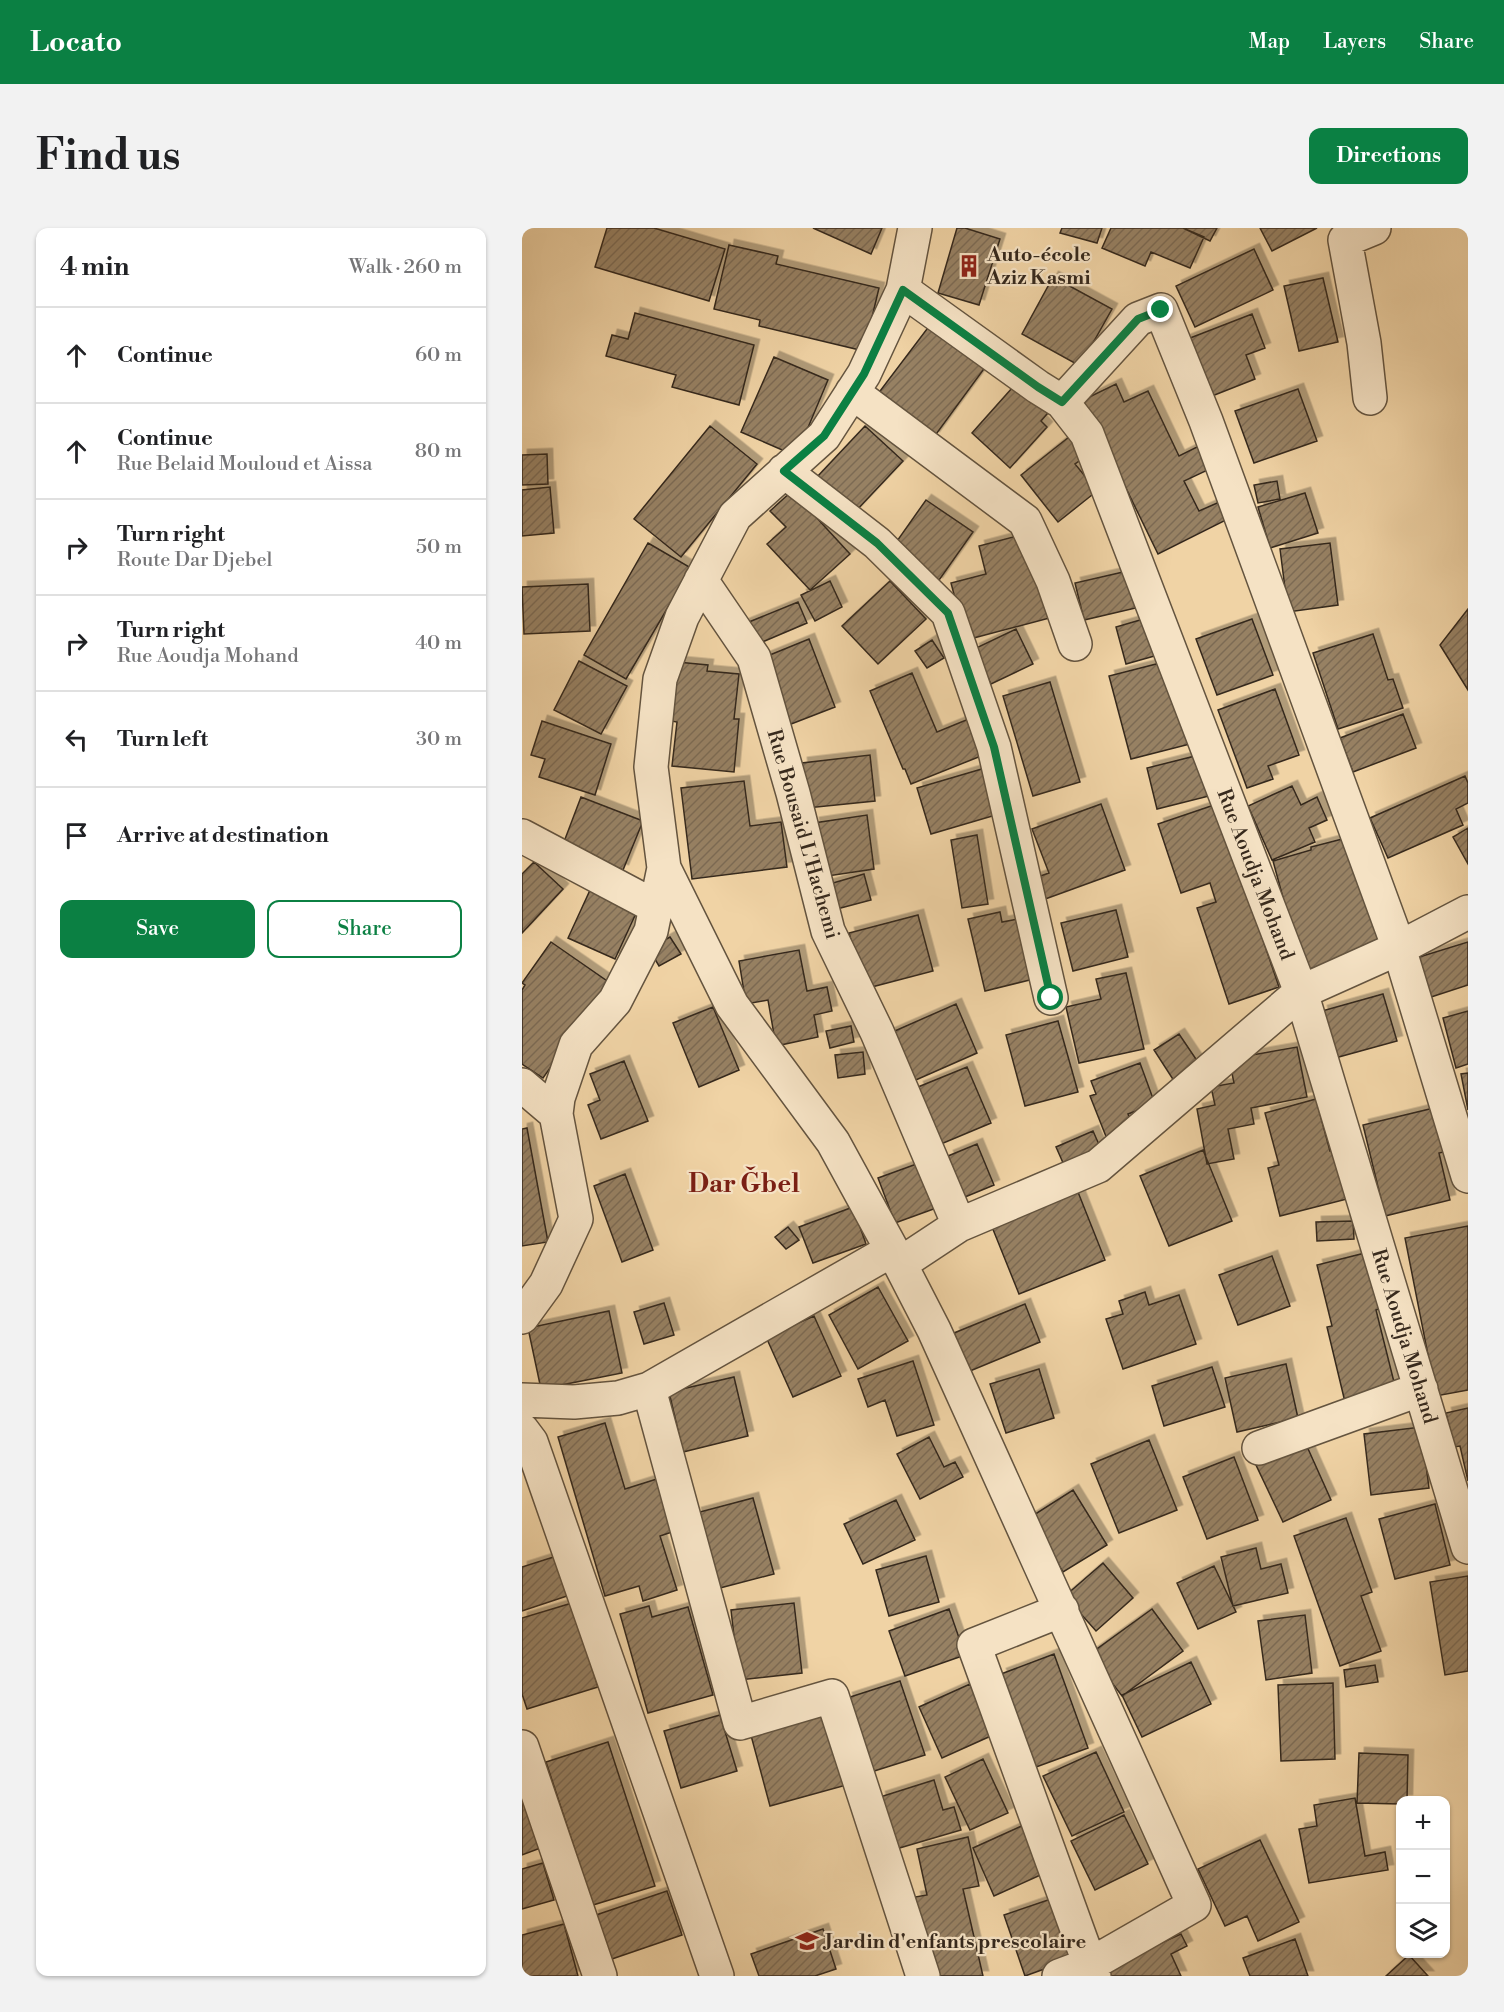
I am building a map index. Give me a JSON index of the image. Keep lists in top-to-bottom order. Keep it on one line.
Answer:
{"streets":{"street":["Rue Bousaid L'Hachemi","Rue Aoudja Mohand"]},"districts":["Dar Ǧbel"],"places":{"building":["Auto-école Aziz Kasmi"],"school or university":["Jardin d'enfants prescolaire"]},"page":{"header":"Locato","nav":["Map","Layers","Share"],"buttons":["Directions",["Save","Share"]],"title":"Find us","heading":["4 min","Walk · 260 m"],"list":[["Continue","60 m"],["Continue","Rue Belaid Mouloud et Aissa","80 m"],["Turn right","Route Dar Djebel","50 m"],["Turn right","Rue Aoudja Mohand","40 m"],["Turn left","30 m"],"Arrive at destination"],"map_buttons":["+","−"]}}
